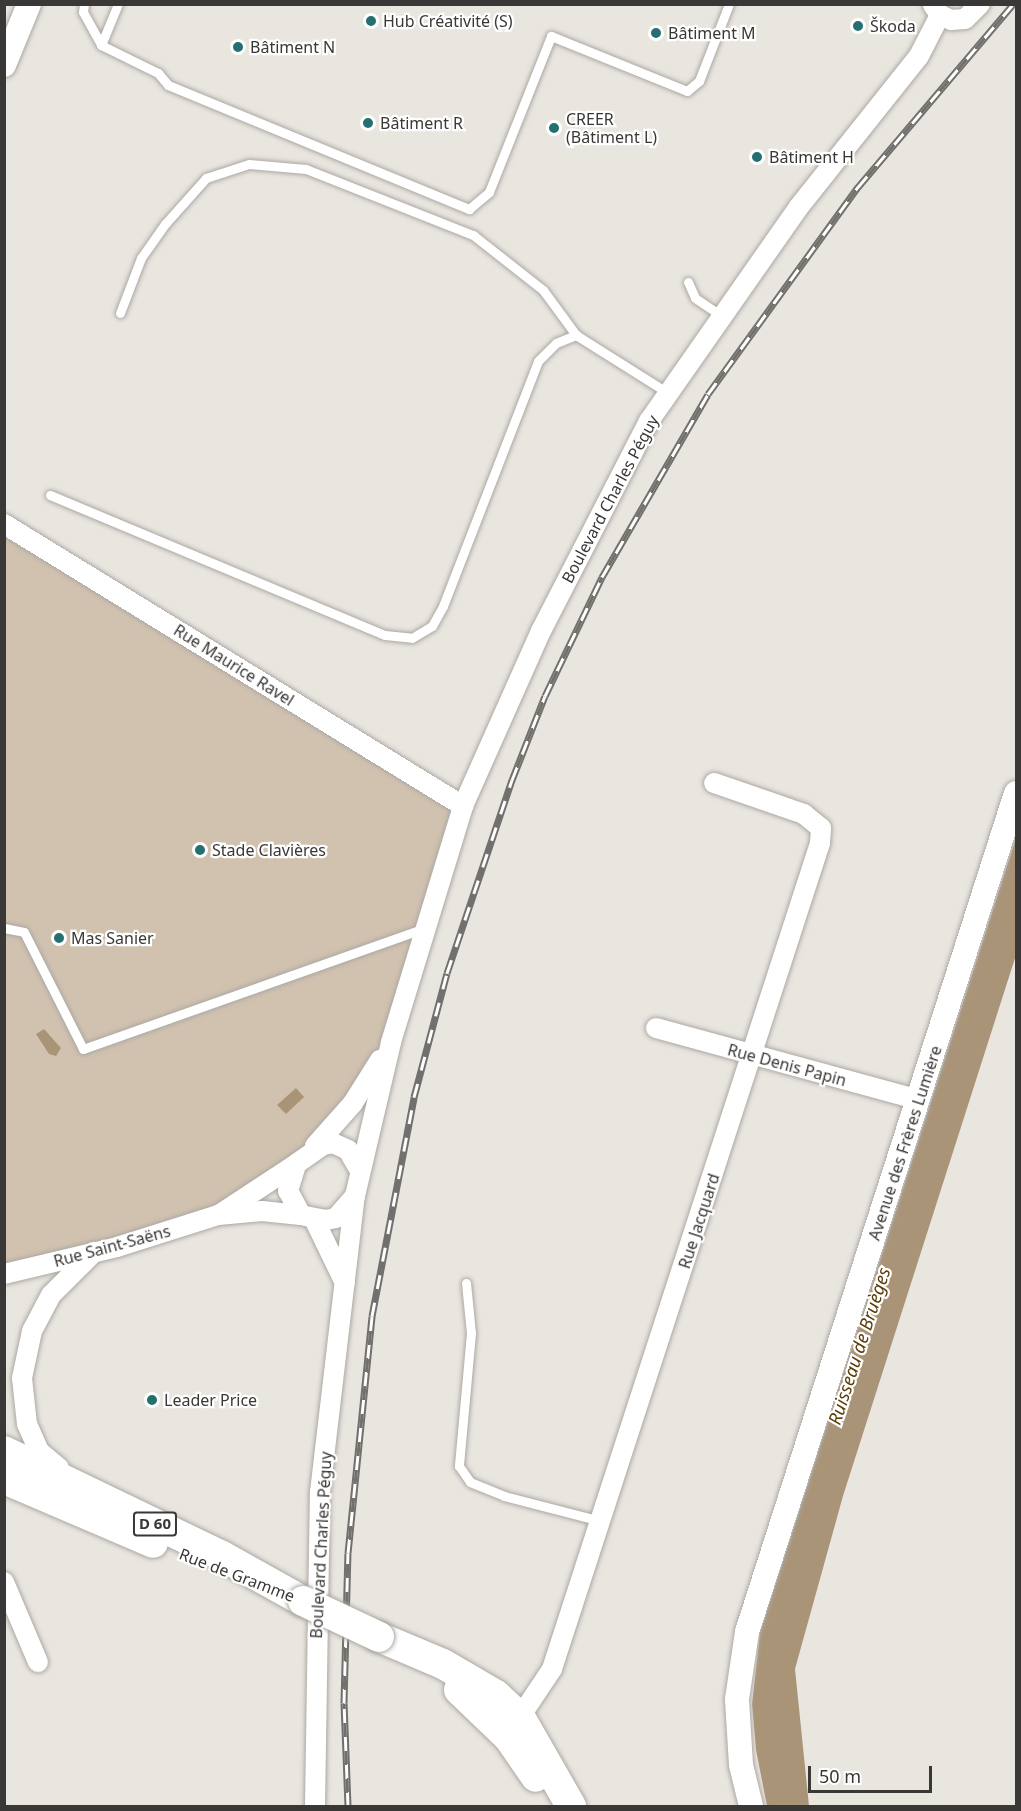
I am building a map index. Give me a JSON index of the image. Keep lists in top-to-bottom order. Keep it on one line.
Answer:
{"streets":{"main road":["D 60","Rue de Gramme"],"street":["Boulevard Charles Péguy","Rue Maurice Ravel","Rue Denis Papin","Avenue des Frères Lumière","Rue Jacquard","Rue Saint-Saëns"]},"crossings":[["Boulevard Charles Péguy","Rue Maurice Ravel"],["Boulevard Charles Péguy","Rue Saint-Saëns"],["Rue Denis Papin","Avenue des Frères Lumière"],["Rue Denis Papin","Rue Jacquard"],["Rue Jacquard","Rue de Gramme"]],"water":["Ruisseau de Bruèges"],"places":["Hub Créativité (S)","Škoda","Bâtiment M","Bâtiment N","Bâtiment R","CREER (Bâtiment L)","Bâtiment H","Stade Clavières","Mas Sanier","Leader Price"],"scale_bar":"50 m"}
